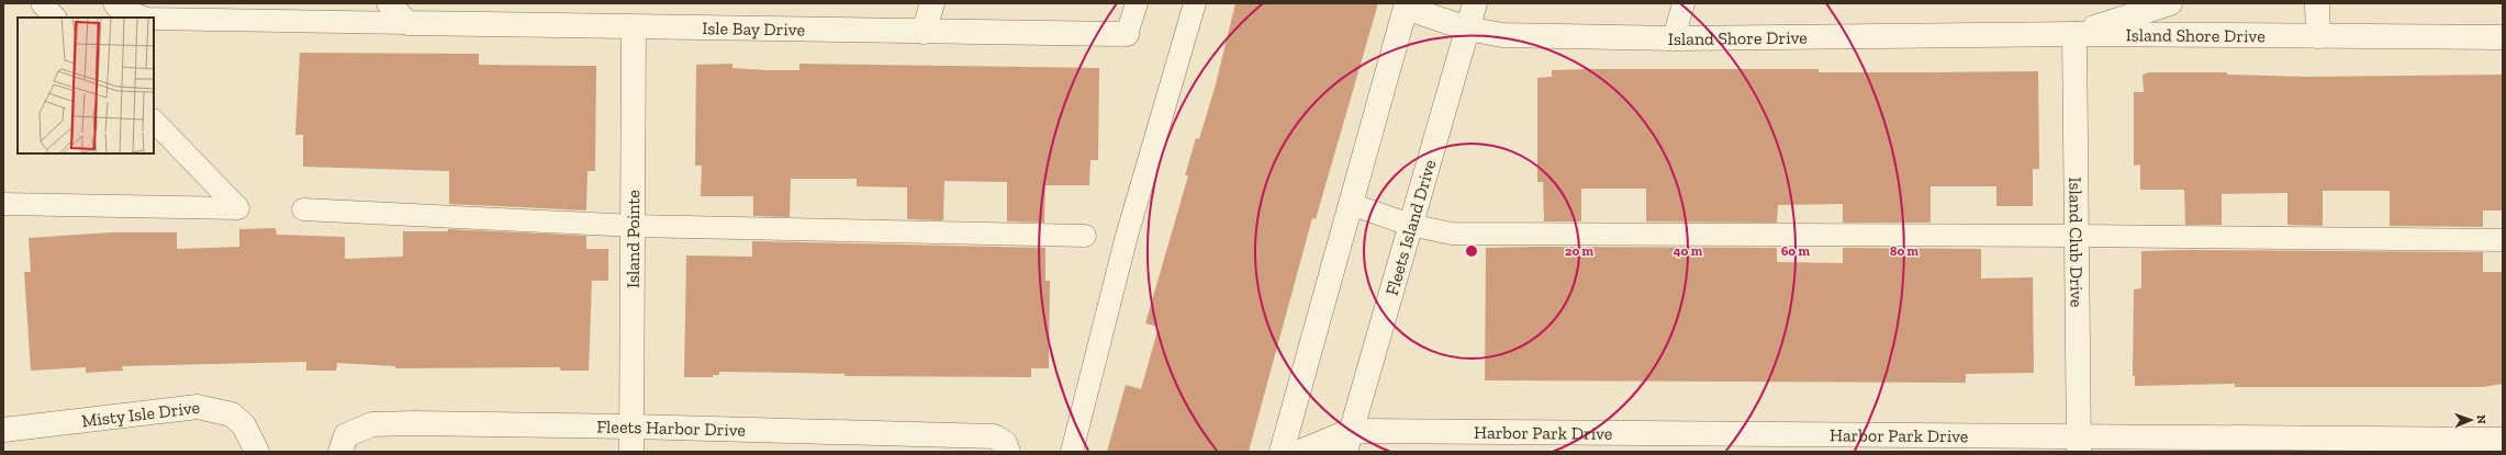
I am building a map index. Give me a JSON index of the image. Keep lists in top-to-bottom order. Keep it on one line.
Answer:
{"streets":{"street":["Isle Bay Drive","Island Shore Drive","Fleets Island Drive","Island Pointe","Island Club Drive","Misty Isle Drive","Fleets Harbor Drive","Harbor Park Drive"]},"crossings":[["Isle Bay Drive","Island Pointe"],["Island Shore Drive","Fleets Island Drive"],["Island Shore Drive","Island Club Drive"],["Fleets Island Drive","Harbor Park Drive"],["Island Pointe","Fleets Harbor Drive"],["Island Club Drive","Harbor Park Drive"]],"north":"right","rings":["20 m","40 m","60 m","80 m"]}
